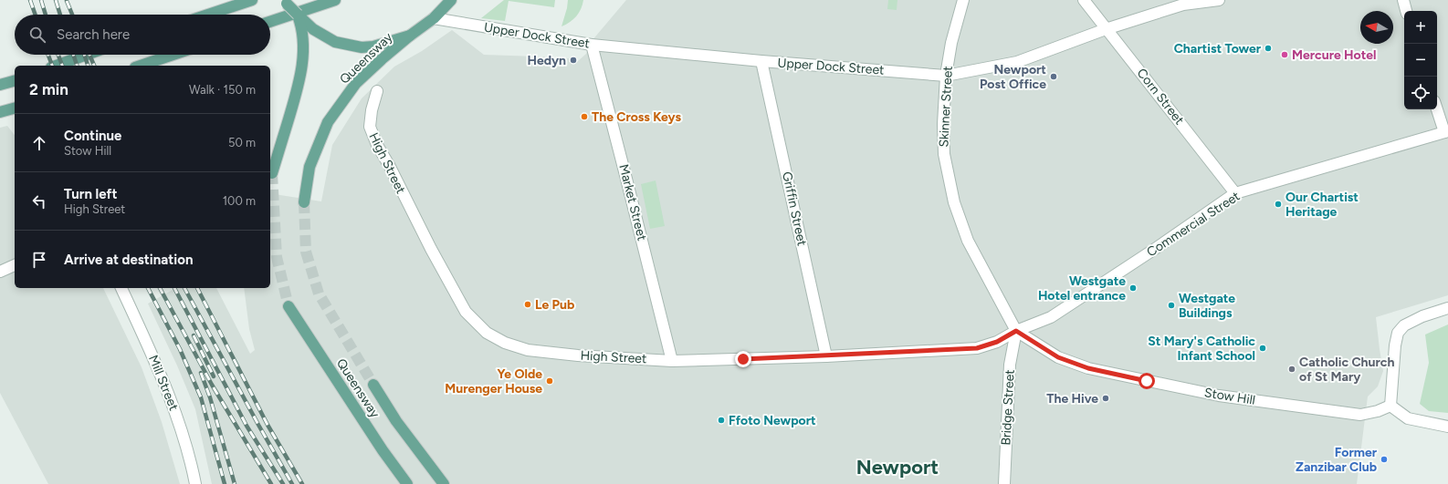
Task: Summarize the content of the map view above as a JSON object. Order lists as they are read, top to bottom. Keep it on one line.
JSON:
{"streets":{"main road":["Queensway"],"street":["Upper Dock Street","Corn Street","Skinner Street","High Street","Market Street","Griffin Street","Commercial Street","Mill Street","Stow Hill","Bridge Street"]},"crossings":[["Upper Dock Street","Corn Street"],["Upper Dock Street","Skinner Street"],["Upper Dock Street","Market Street"],["Upper Dock Street","Griffin Street"],["Corn Street","Commercial Street"],["Skinner Street","High Street"],["Skinner Street","Commercial Street"],["Skinner Street","Stow Hill"],["Skinner Street","Bridge Street"],["High Street","Market Street"],["High Street","Griffin Street"],["High Street","Commercial Street"],["High Street","Stow Hill"],["High Street","Bridge Street"],["Commercial Street","Stow Hill"],["Commercial Street","Bridge Street"],["Stow Hill","Bridge Street"]],"districts":["Newport"],"places":["Chartist Tower","Mercure Hotel","Hedyn","Newport Post Office","The Cross Keys","Our Chartist Heritage","Westgate Hotel entrance","Le Pub","Westgate Buildings","St Mary's Catholic Infant School","Catholic Church of St Mary","Ye Olde Murenger House","The Hive","Ffoto Newport","Former Zanzibar Club"],"north":"left","page":{"map_buttons":["+","−"],"search":"Search here","heading":["2 min","Walk · 150 m"],"list":[["Continue","Stow Hill","50 m"],["Turn left","High Street","100 m"],"Arrive at destination"]}}
